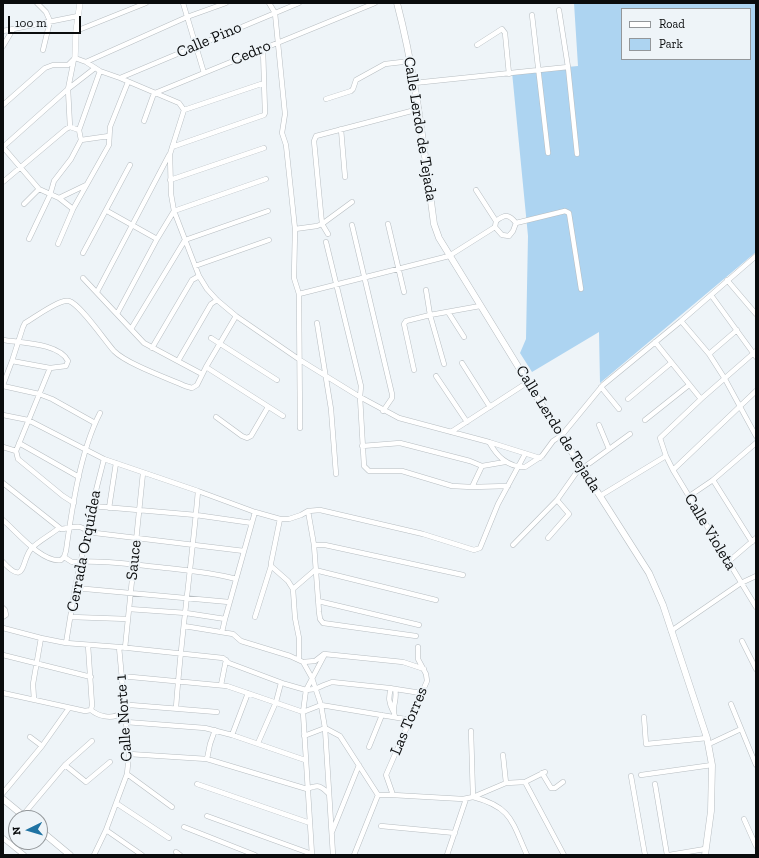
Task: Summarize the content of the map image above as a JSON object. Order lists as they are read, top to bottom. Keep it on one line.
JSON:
{"streets":{"main road":["Calle Lerdo de Tejada"],"street":["Calle Pino","Cedro","Calle Violeta","Cerrada Orquídea","Sauce","Calle Norte 1","Las Torres"]},"legend":["Road","Park"],"scale_bar":"100 m","north":"left"}
